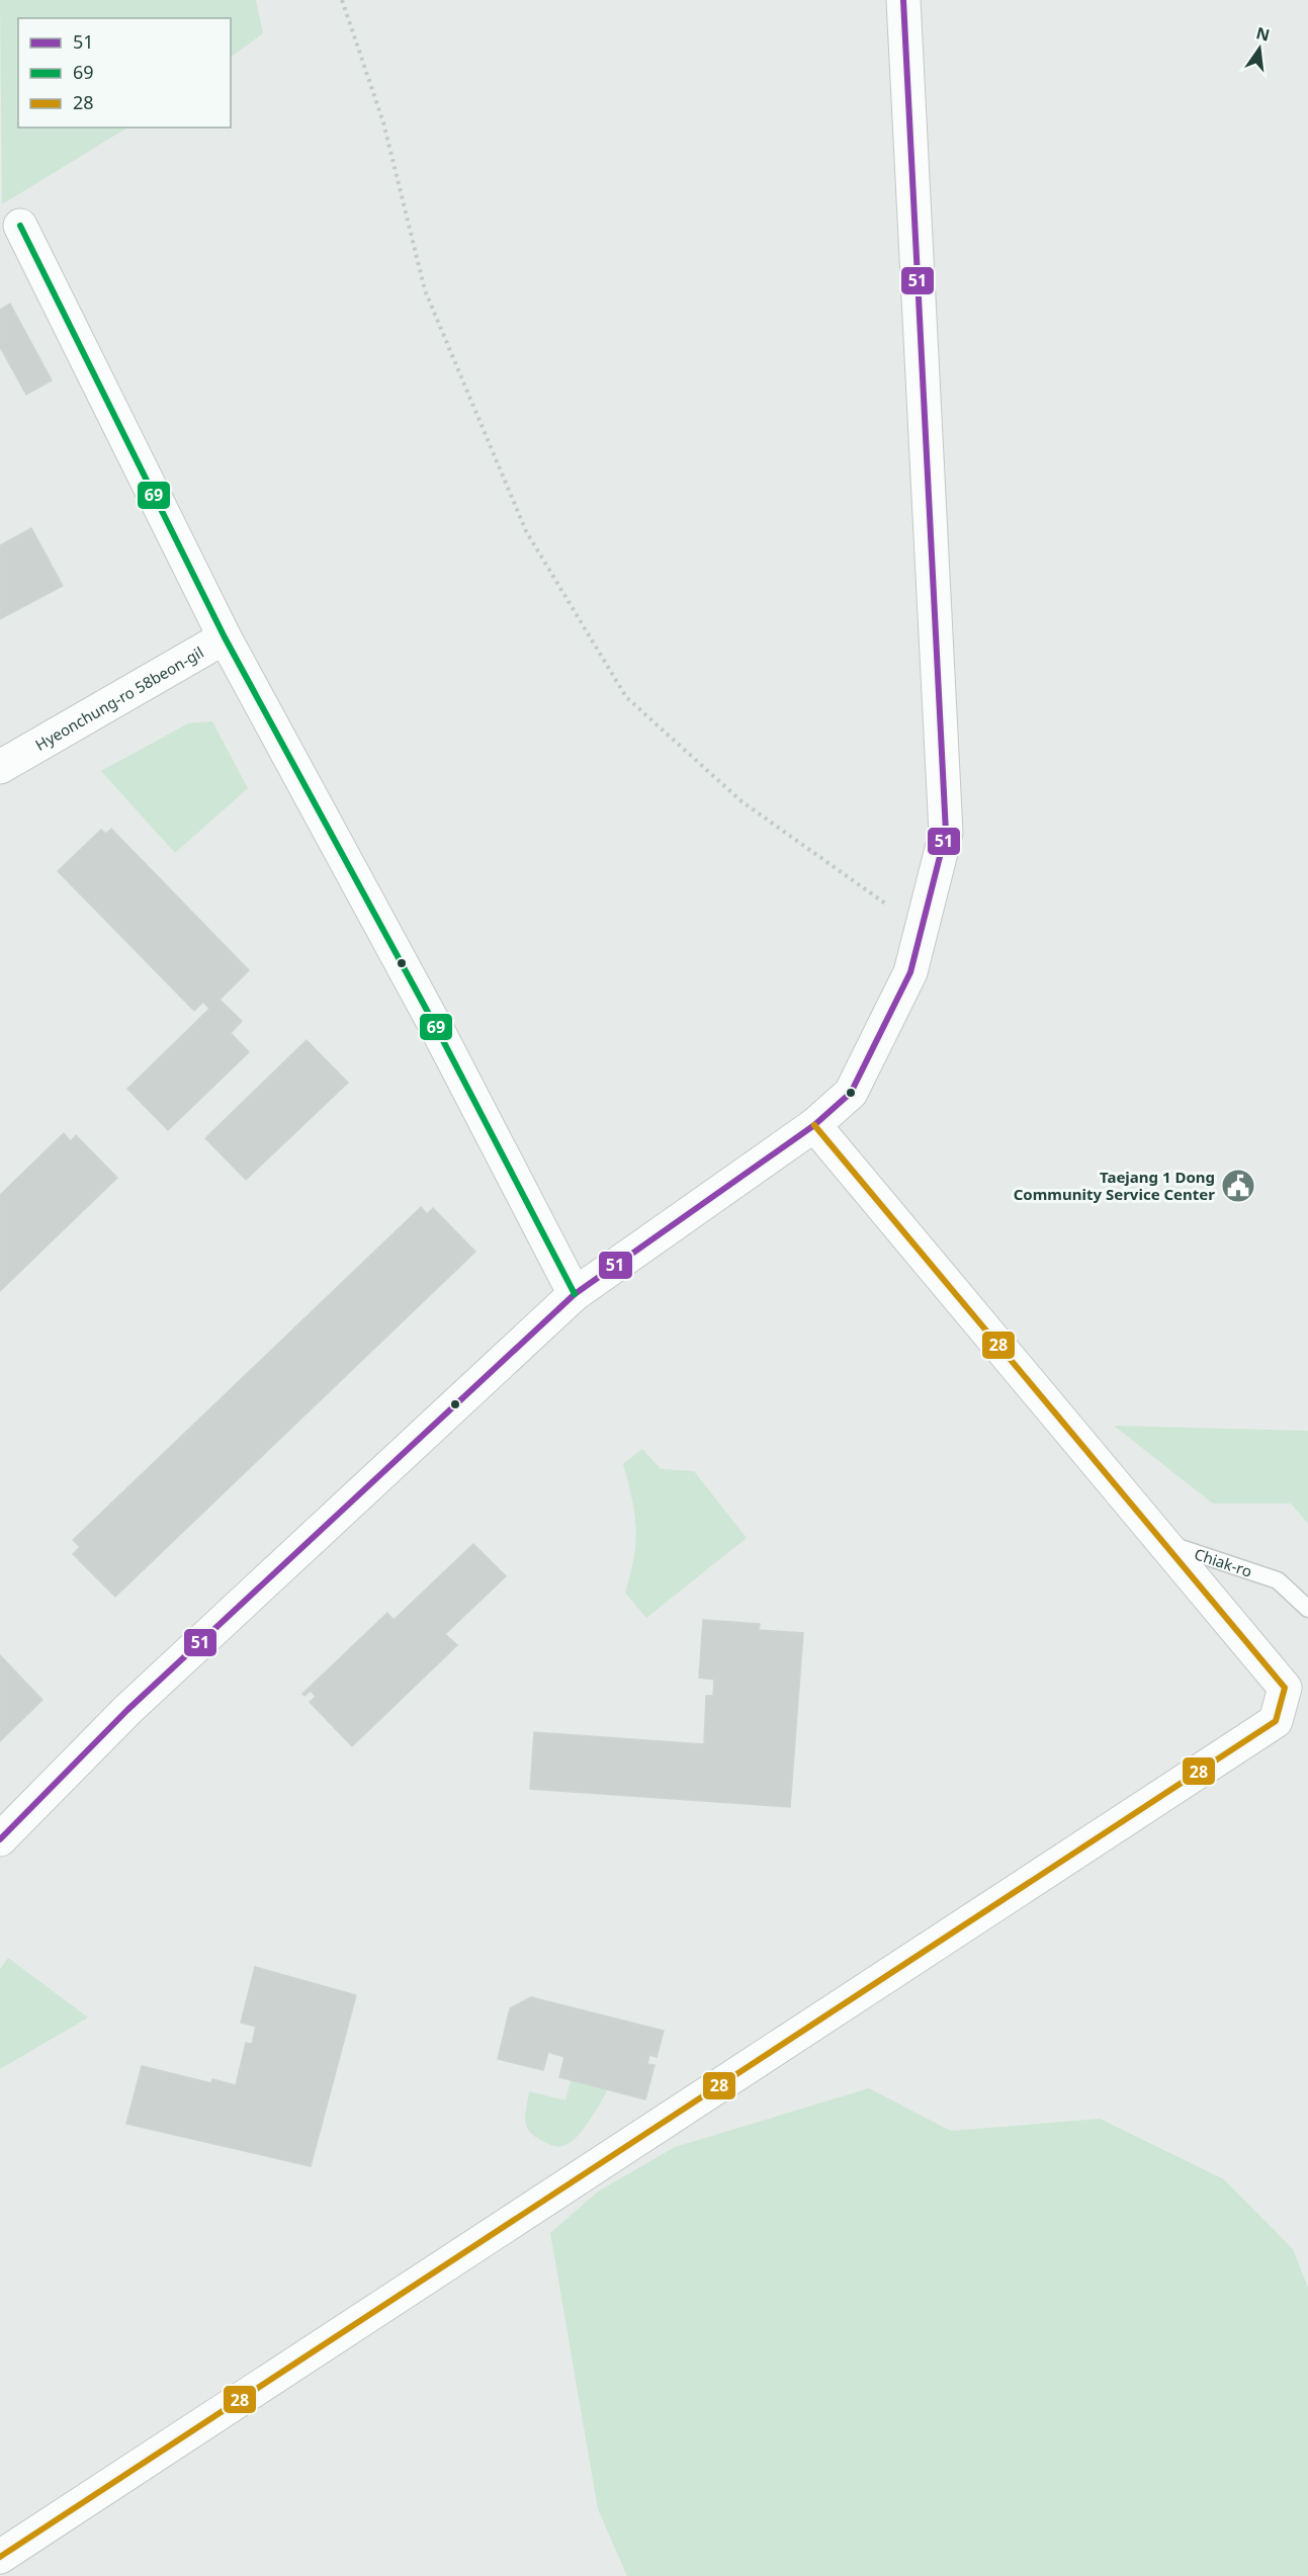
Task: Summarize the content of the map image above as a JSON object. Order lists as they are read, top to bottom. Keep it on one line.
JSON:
{"streets":{"street":["Hyeonchung-ro 58beon-gil"],"lane":["Chiak-ro"]},"places":{"public building":["Taejang 1 Dong Community Service Center"]},"lines":["transit line 51","transit line 69","transit line 28"],"legend":["51","69","28"],"north":"top"}
